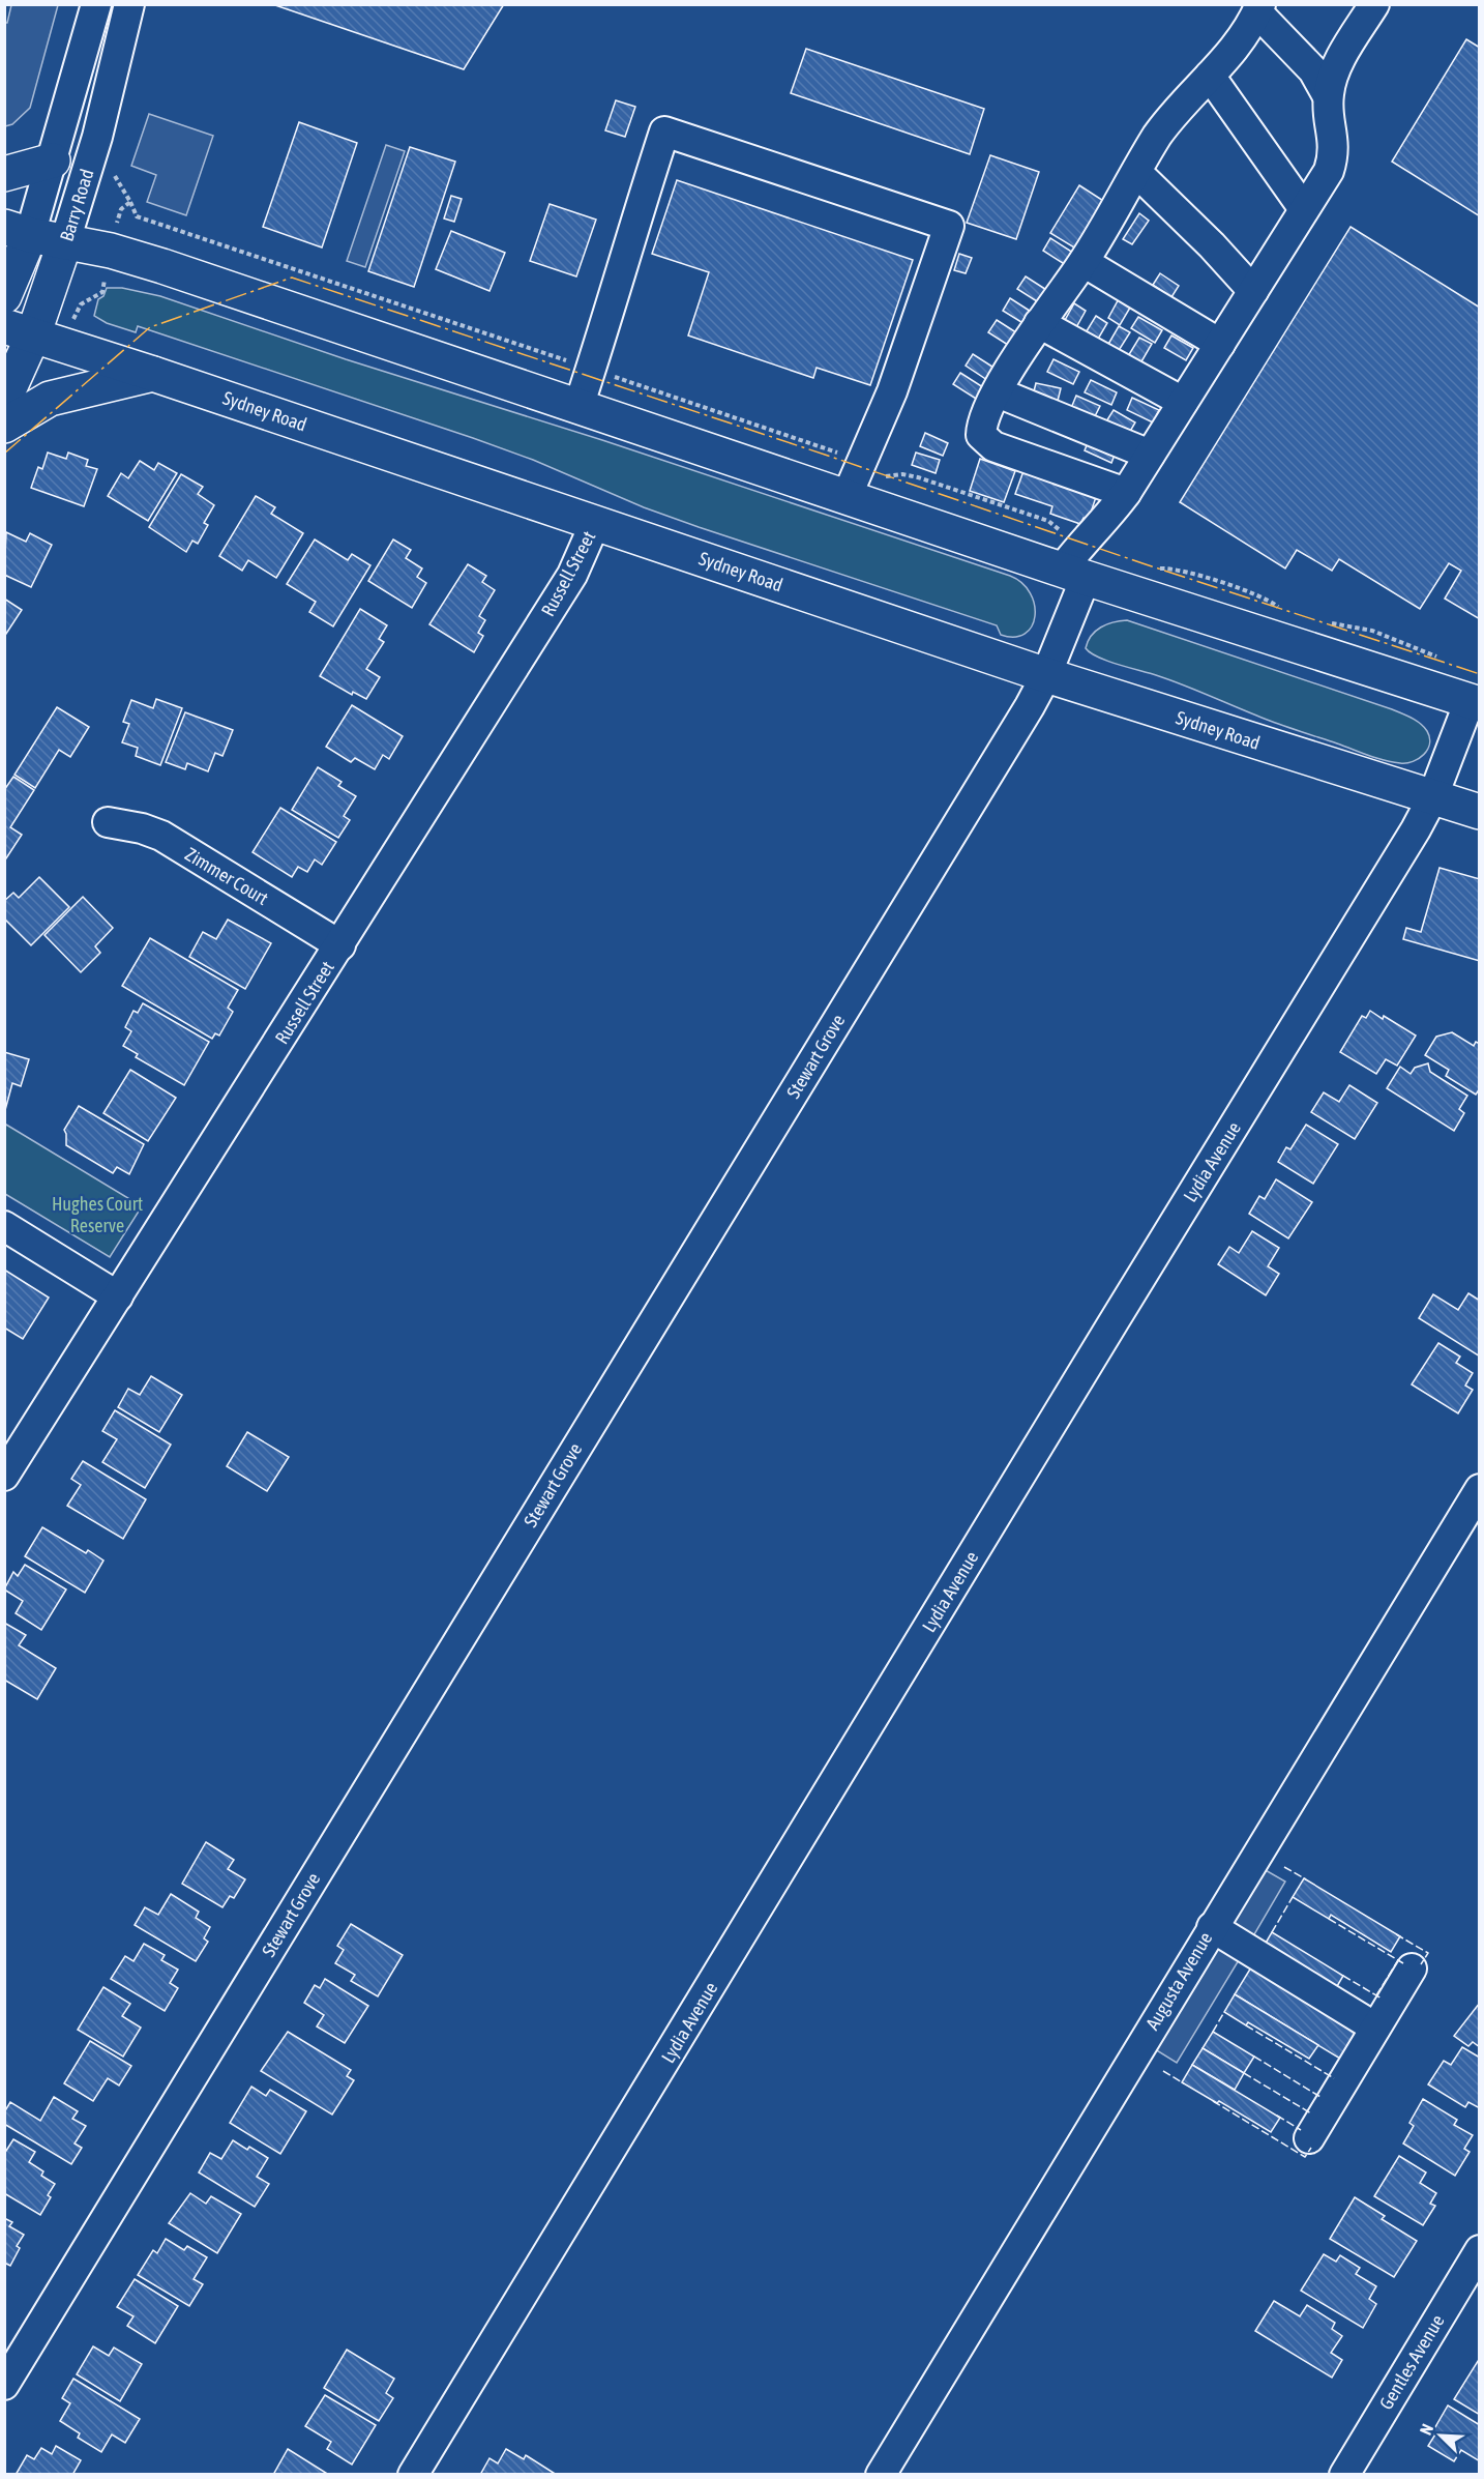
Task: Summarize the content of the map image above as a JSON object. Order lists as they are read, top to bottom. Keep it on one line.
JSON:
{"streets":{"main road":["Barry Road","Sydney Road"],"street":["Russell Street","Zimmer Court","Stewart Grove","Lydia Avenue","Augusta Avenue","Gentles Avenue"]},"crossings":[["Barry Road","Sydney Road"],["Sydney Road","Russell Street"],["Sydney Road","Stewart Grove"],["Sydney Road","Lydia Avenue"],["Russell Street","Zimmer Court"]],"parks":["Hughes Court Reserve"],"north":"top left"}
